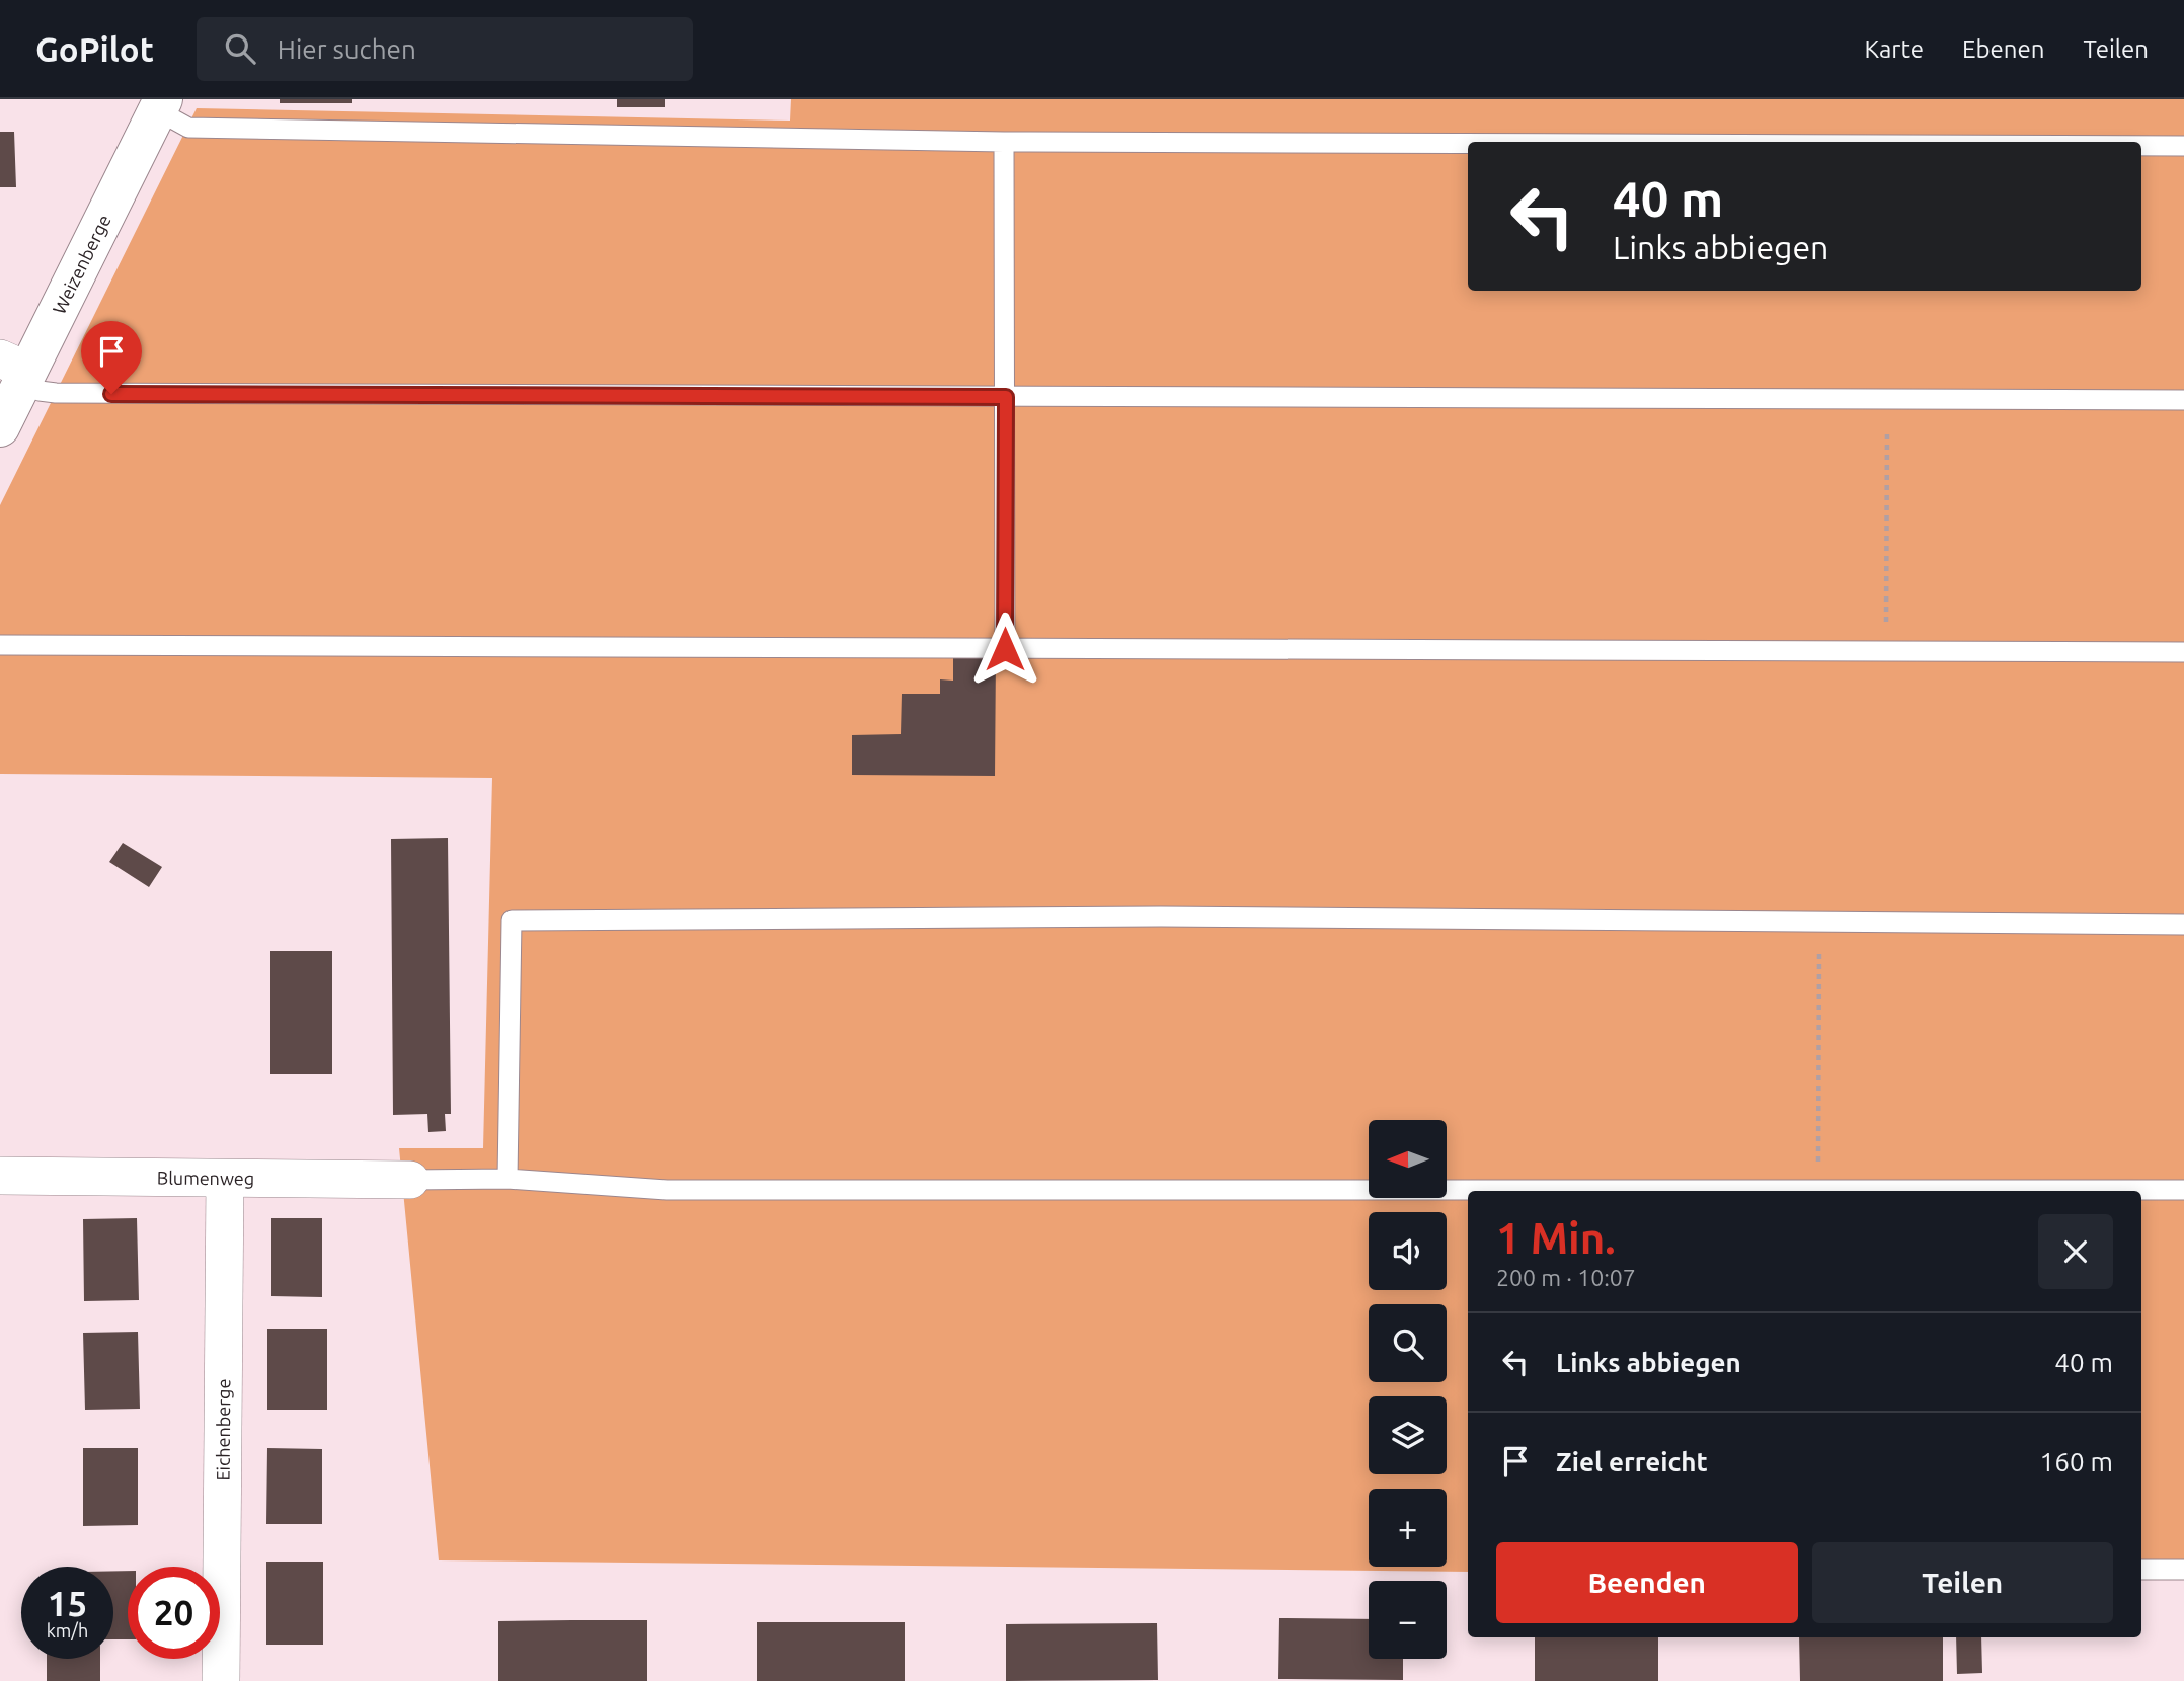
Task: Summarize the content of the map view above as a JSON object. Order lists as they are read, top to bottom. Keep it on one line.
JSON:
{"streets":{"street":["Weizenberge","Blumenweg","Eichenberge"]},"crossings":[["Blumenweg","Eichenberge"]],"north":"left","page":{"header":"GoPilot","search":"Hier suchen","nav":["Karte","Ebenen","Teilen"],"turn":["40 m","Links abbiegen"],"map_buttons":["+","−"],"heading":["1 Min.","200 m · 10:07"],"list":[{"name":"Links abbiegen","value":"40 m"},{"name":"Ziel erreicht","value":"160 m"}],"buttons":["Beenden","Teilen"],"speed":"15 km/h","limit":"20"}}
